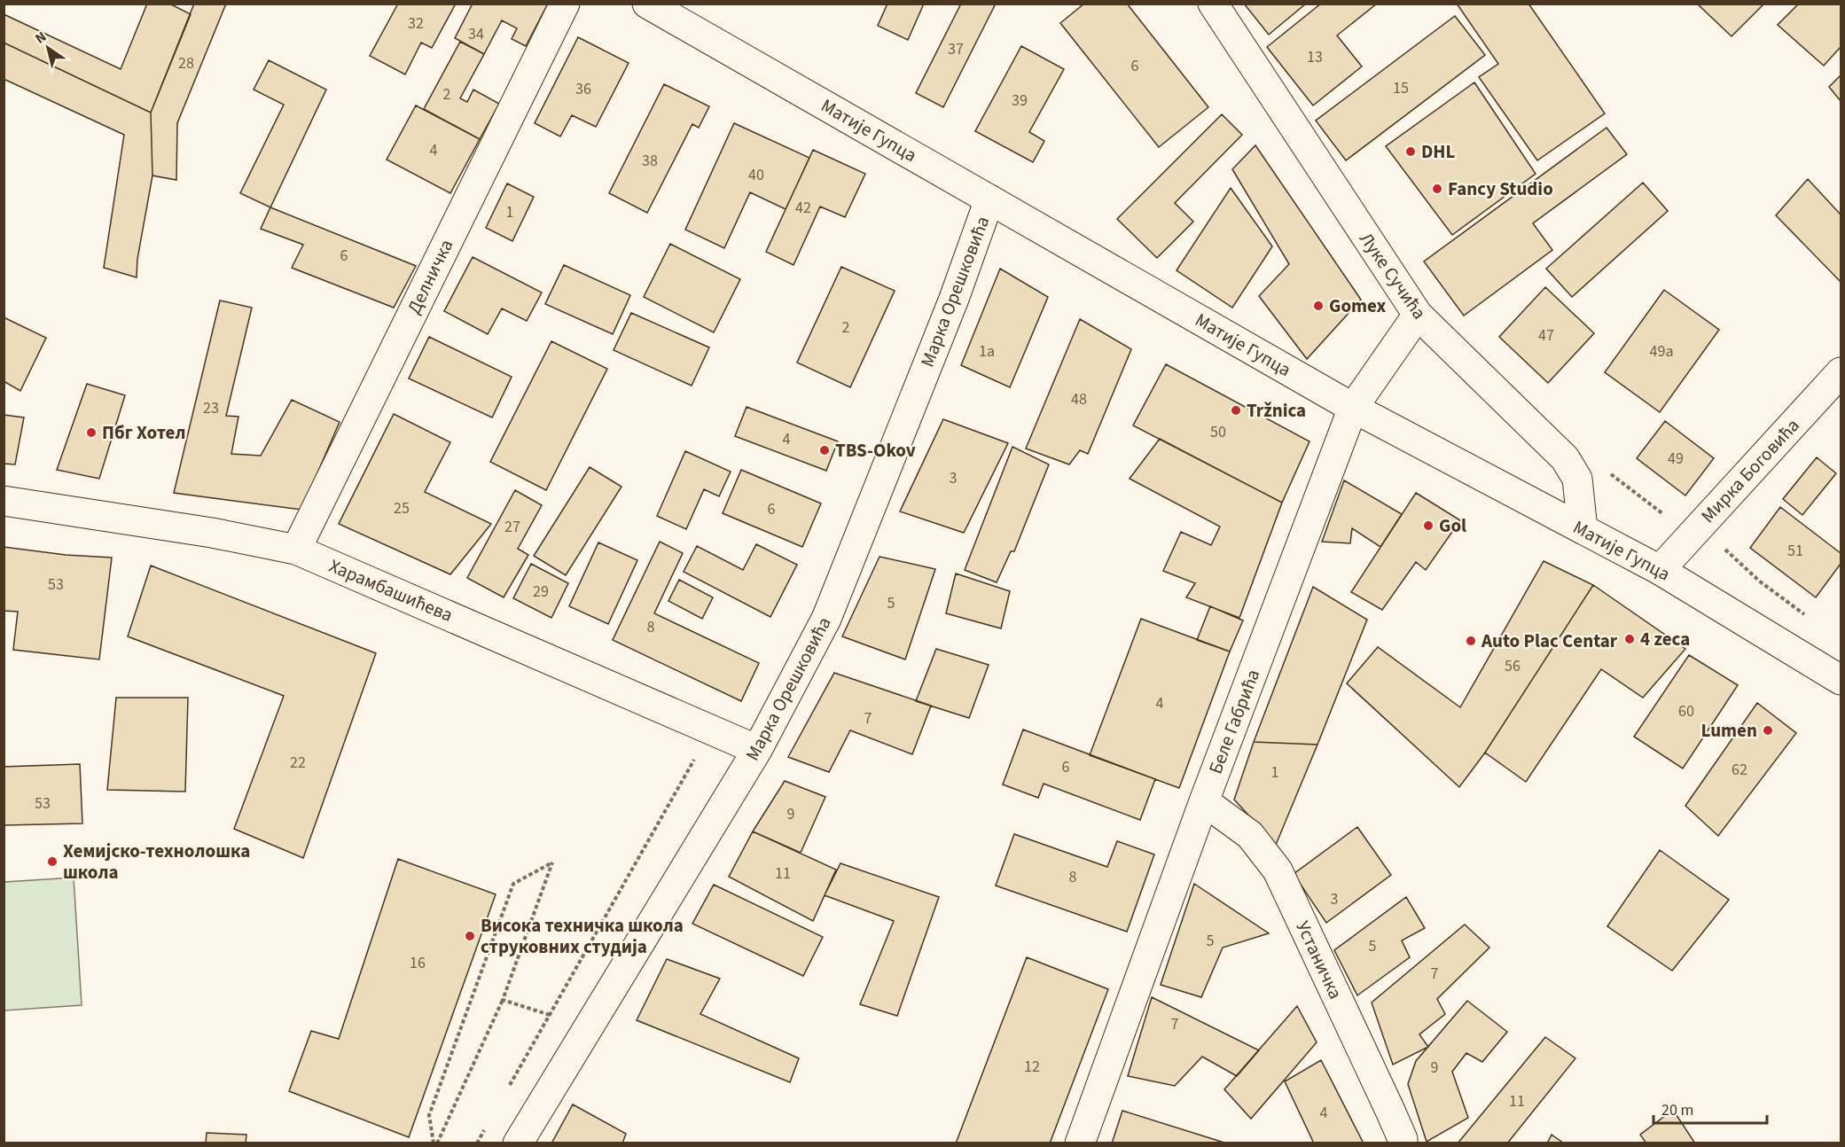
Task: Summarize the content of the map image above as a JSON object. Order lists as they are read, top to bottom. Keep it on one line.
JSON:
{"streets":{"street":["Матије Гупца","Луке Сучића","Делничка","Марка Орешковића","Мирка Боговића","Харамбашићева","Беле Габрића","Устаничка"]},"crossings":[["Матије Гупца","Луке Сучића"],["Матије Гупца","Марка Орешковића"],["Матије Гупца","Мирка Боговића"],["Матије Гупца","Беле Габрића"],["Луке Сучића","Беле Габрића"],["Делничка","Харамбашићева"],["Марка Орешковића","Харамбашићева"],["Беле Габрића","Устаничка"]],"places":["DHL","Fancy Studio","Gomex","Tržnica","Пбг Хотел","TBS-Okov","Gol","4 zeca","Auto Plac Centar","Lumen","Хемијско-технолошка школа","Висока техничка школа струковних студија"],"house_numbers":["32","34","37","13","28","6","15","36","2","39","4","38","40","42","1","6","2","47","1a","49a","48","23","50","4","49","3","25","6","27","51","53","29","5","8","56","4","60","7","22","6","62","1","53","9","11","8","3","5","5","16","7","7","12","9","11","4"],"scale_bar":"20 m","north":"top left"}
